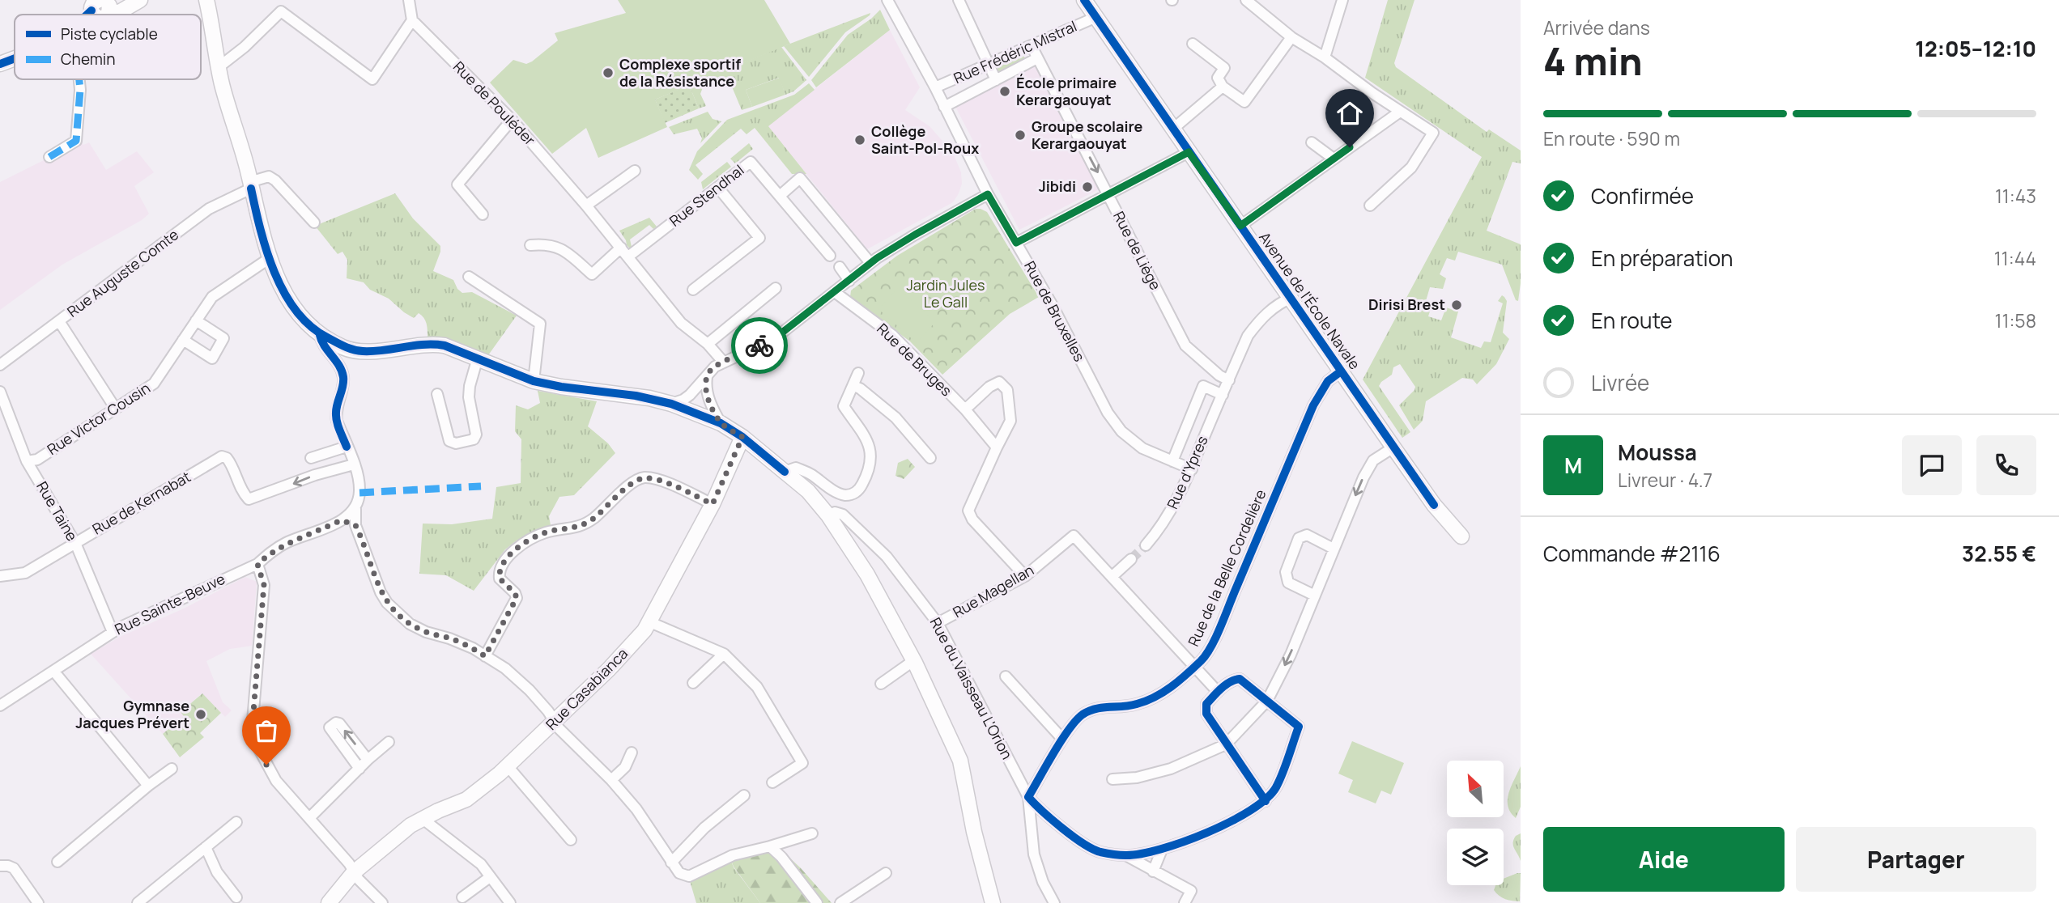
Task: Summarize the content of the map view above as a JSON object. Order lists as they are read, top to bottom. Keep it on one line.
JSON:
{"streets":{"street":["Rue Frédéric Mistral","Rue de Pouléder","Rue Stendhal","Rue de Liège","Rue Auguste Comte","Avenue de l'École Navale","Rue de Bruxelles","Rue de Bruges","Rue Victor Cousin","Rue d'Ypres","Rue de Kernabat","Rue Taine","Rue de la Belle Cordelière","Rue Magellan","Rue Sainte-Beuve","Rue du Vaisseau L'Orion","Rue Casabianca"]},"crossings":[["Rue Frédéric Mistral","Rue de Liège"],["Rue Frédéric Mistral","Avenue de l'École Navale"],["Rue Frédéric Mistral","Rue de Bruxelles"],["Rue de Pouléder","Rue Stendhal"],["Rue de Liège","Rue d'Ypres"],["Avenue de l'École Navale","Rue d'Ypres"],["Avenue de l'École Navale","Rue de la Belle Cordelière"],["Rue de Bruxelles","Rue d'Ypres"],["Rue Victor Cousin","Rue Taine"],["Rue de Kernabat","Rue Taine"],["Rue Taine","Rue Sainte-Beuve"],["Rue de la Belle Cordelière","Rue du Vaisseau L'Orion"],["Rue Magellan","Rue du Vaisseau L'Orion"]],"one_way":["Rue de Liège","Rue de Kernabat"],"parks":["Jardin Jules Le Gall"],"places":["Complexe sportif de la Résistance","École primaire Kerargaouyat","Groupe scolaire Kerargaouyat","Collège Saint-Pol-Roux","Jibidi","Dirisi Brest","Gymnase Jacques Prévert"],"legend":["Piste cyclable","Chemin"],"north":"top left","page":{"heading":["4 min","Arrivée dans","12:05–12:10"],"panel":["Moussa","Livreur · 4.7","Commande #2116","32.55 €"],"bar":"En route · 590 m","list":[["Confirmée","11:43"],["En préparation","11:44"],["En route","11:58"],"Livrée"],"round":"M","buttons":["Aide","Partager"]}}
